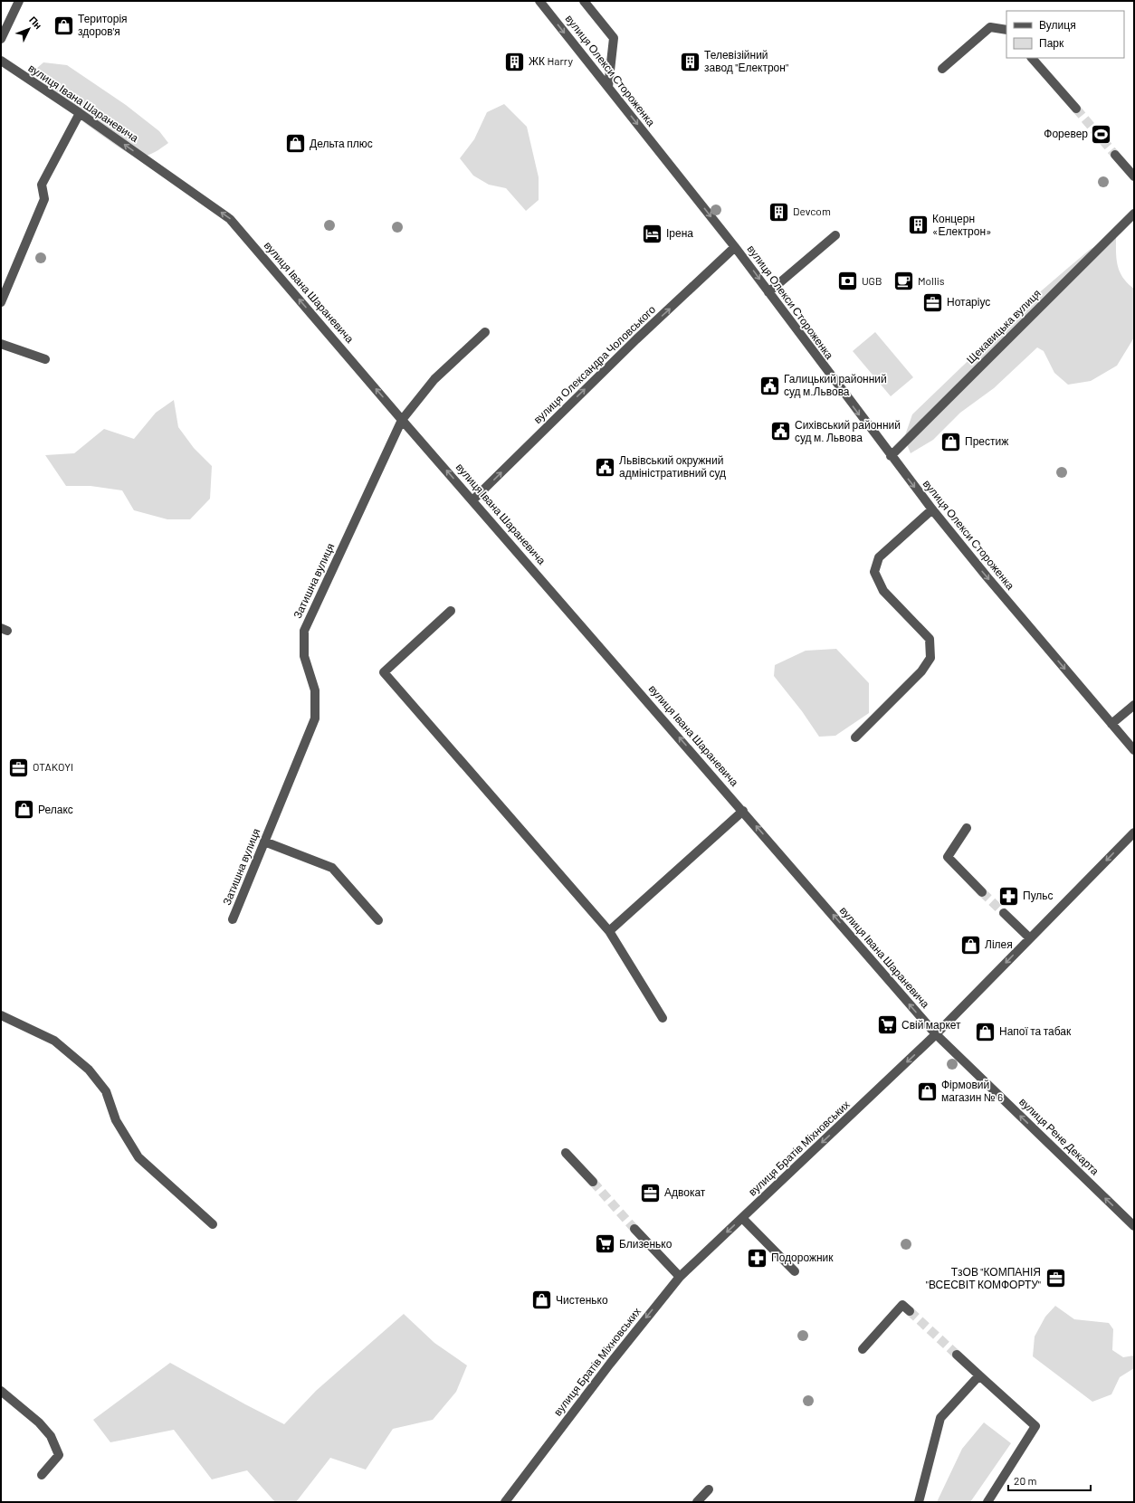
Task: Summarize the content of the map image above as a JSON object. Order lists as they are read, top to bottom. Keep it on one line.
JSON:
{"streets":{"street":["вулиця Олекси Стороженка","вулиця Івана Шараневича","Щекавицька вулиця","вулиця Олександра Чоловського","Затишна вулиця","вулиця Рене Декарта","вулиця Братів Міхновських"]},"crossings":[["вулиця Олекси Стороженка","Щекавицька вулиця"],["вулиця Олекси Стороженка","вулиця Олександра Чоловського"],["вулиця Івана Шараневича","вулиця Олександра Чоловського"],["вулиця Івана Шараневича","Затишна вулиця"],["вулиця Івана Шараневича","вулиця Рене Декарта"],["вулиця Івана Шараневича","вулиця Братів Міхновських"],["вулиця Рене Декарта","вулиця Братів Міхновських"]],"one_way":["вулиця Олекси Стороженка","вулиця Івана Шараневича","вулиця Олександра Чоловського","вулиця Рене Декарта","вулиця Братів Міхновських"],"places":{"shop":["Територія здоров'я","Дельта плюс","Престиж","Релакс","Лілея","Напої та табак","Фірмовий магазин № 6","Чистенько"],"building":["ЖК Harry","Телевізійний завод \"Електрон\"","Devcom","Концерн «Електрон»"],"sports":["Форевер"],"hotel":["Ірена"],"bank":["UGB"],"cafe":["Mollis"],"office":["Нотаріус","OTAKOYI","Адвокат","ТзОВ \"КОМПАНІЯ \"ВСЕСВІТ КОМФОРТУ\""],"public building":["Галицький районний суд м.Львова","Сихівський районний суд м. Львова","Львівський окружний адміністративний суд"],"pharmacy":["Пульс","Подорожник"],"supermarket":["Свій маркет","Близенько"]},"legend":["Вулиця","Парк"],"scale_bar":"20 m","north":"top right"}
